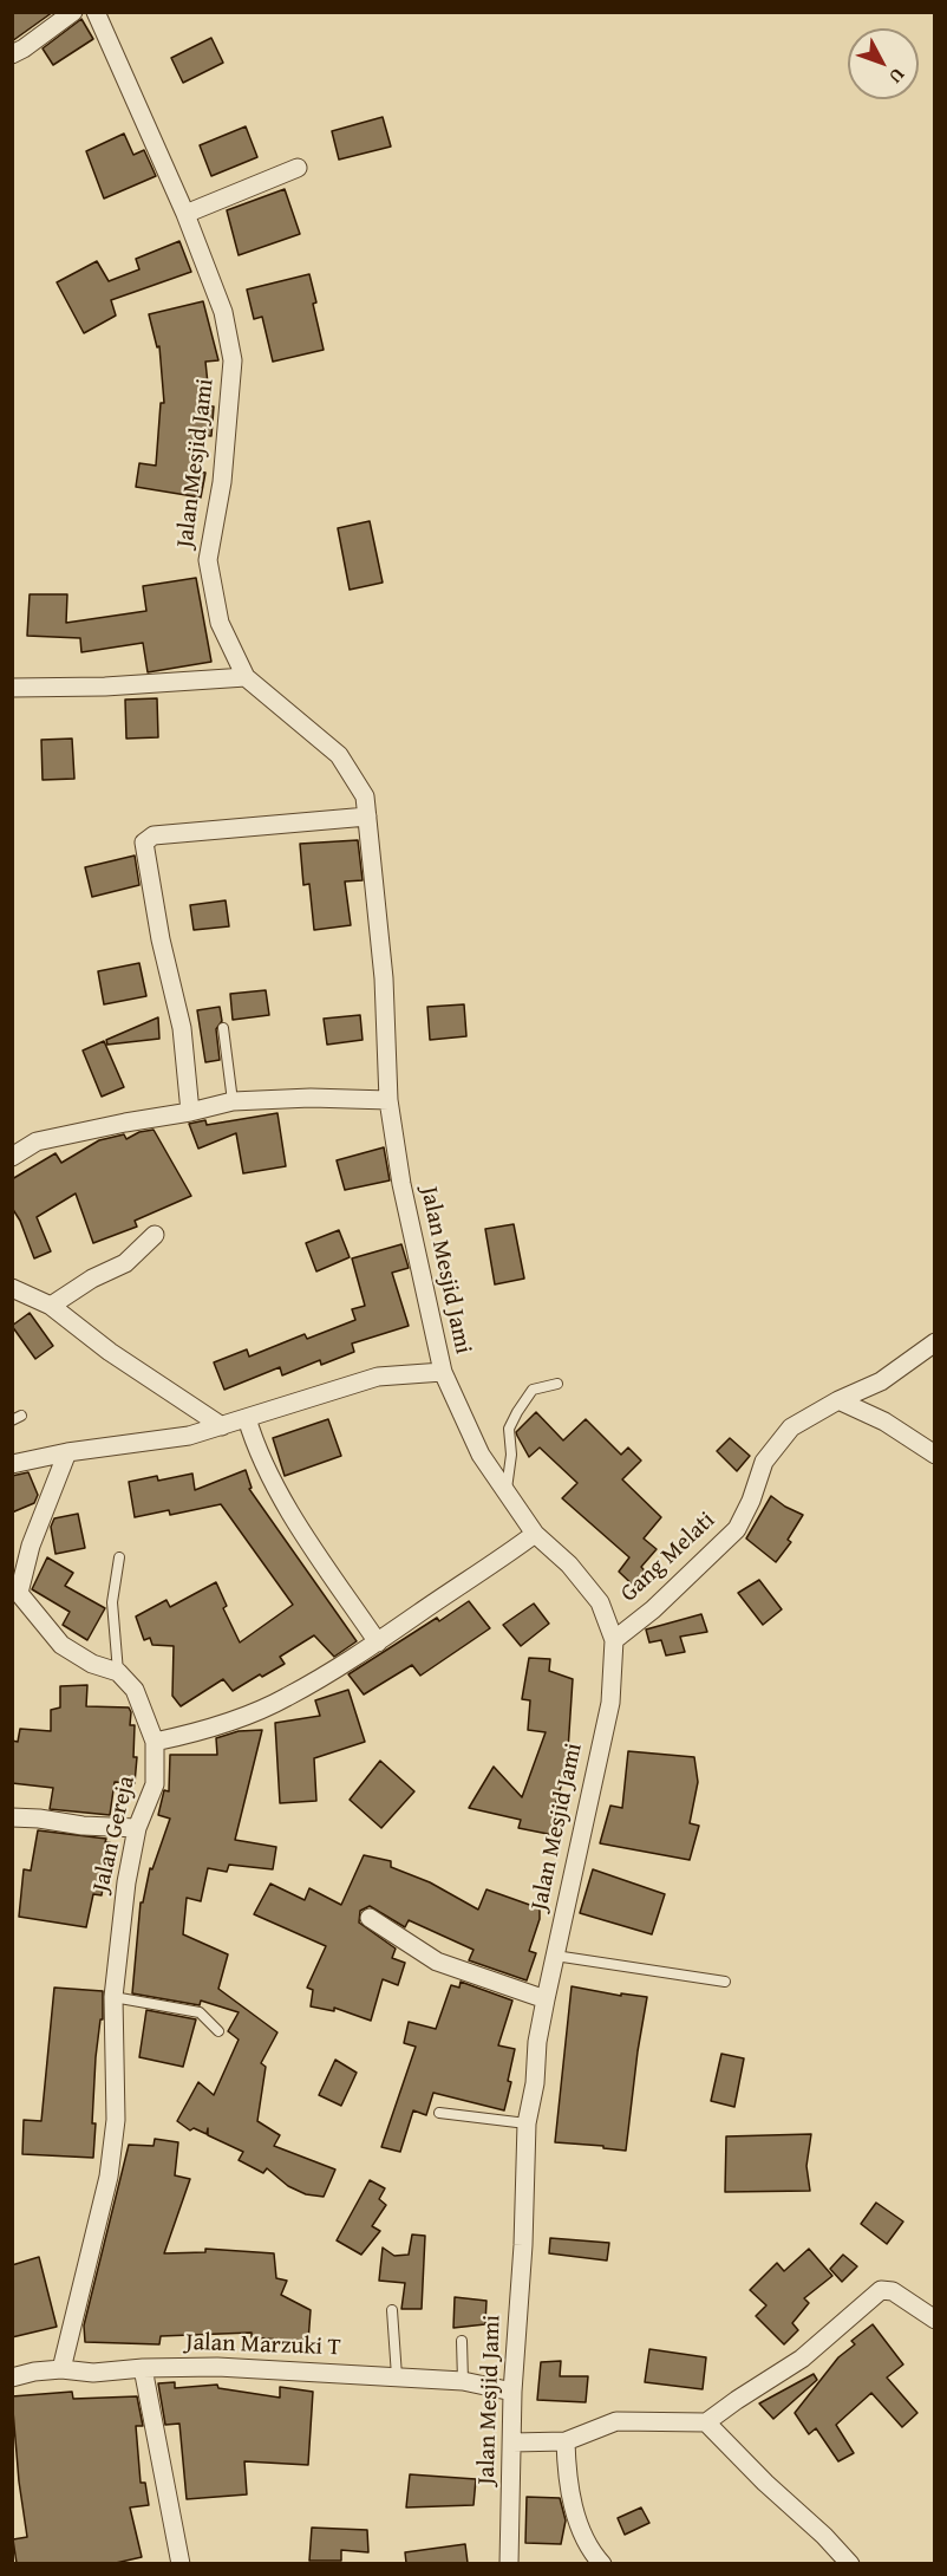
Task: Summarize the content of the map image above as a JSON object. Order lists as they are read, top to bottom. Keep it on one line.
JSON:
{"streets":{"street":["Jalan Mesjid Jami","Gang Melati","Jalan Gereja","Jalan Marzuki T"]},"crossings":[["Jalan Mesjid Jami","Gang Melati"],["Jalan Mesjid Jami","Jalan Marzuki T"],["Jalan Gereja","Jalan Marzuki T"]],"north":"bottom right"}
